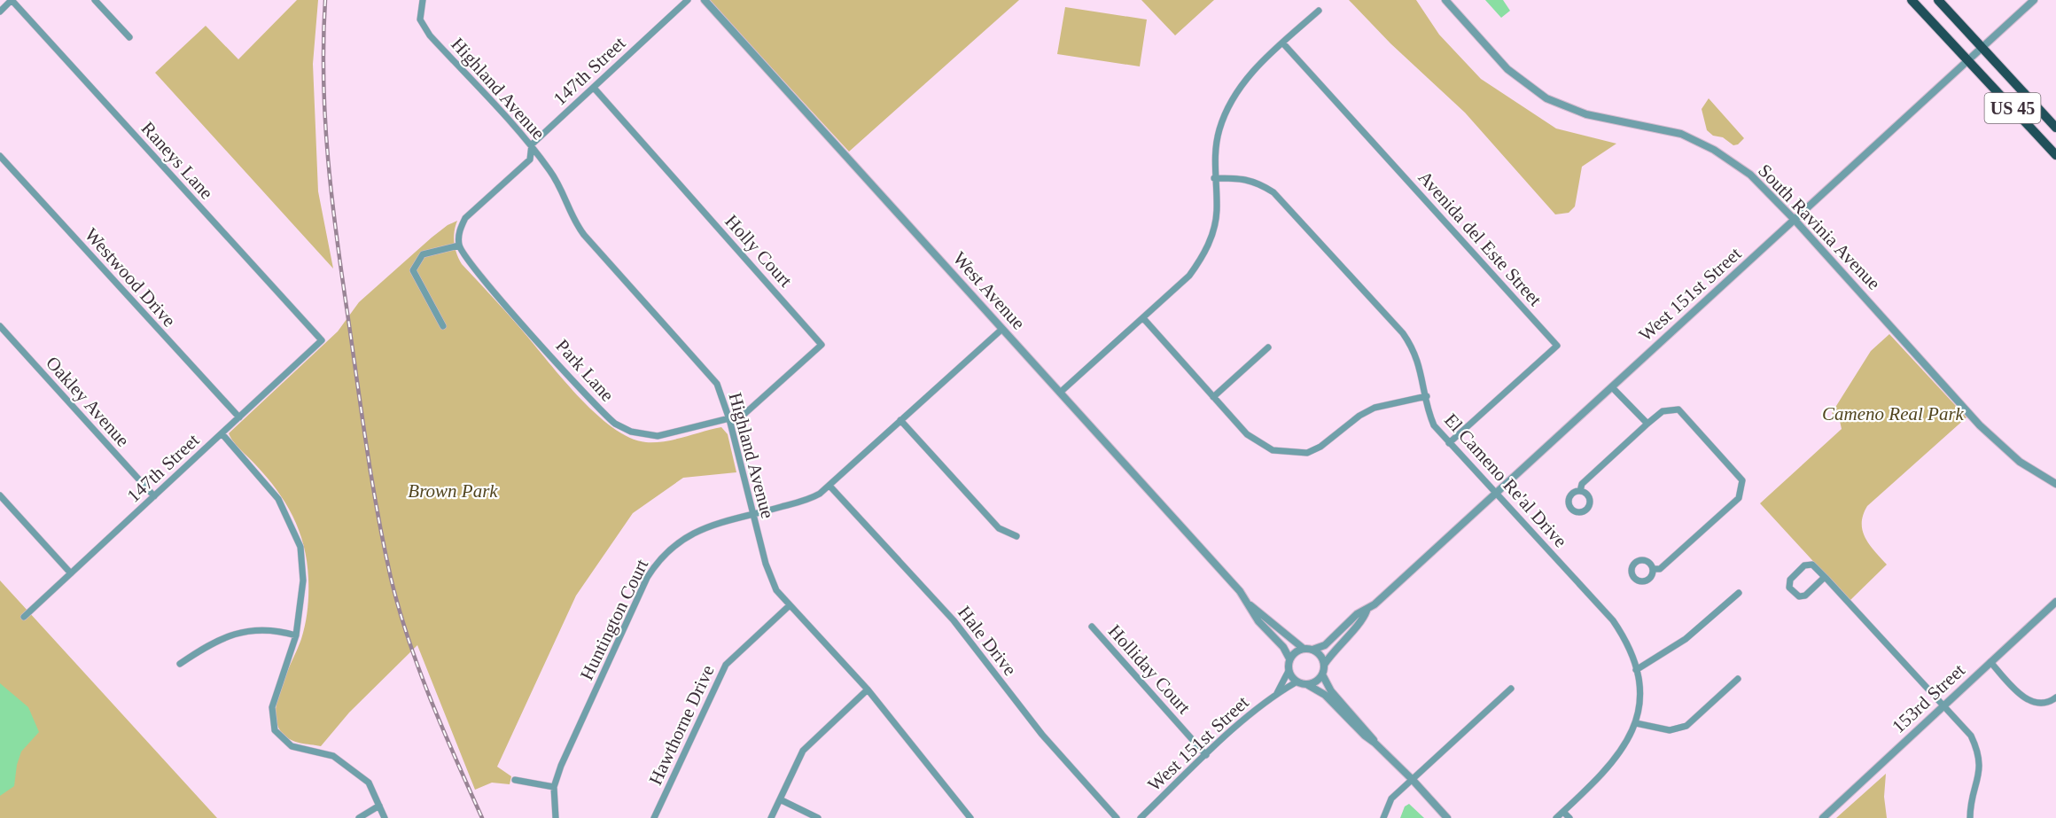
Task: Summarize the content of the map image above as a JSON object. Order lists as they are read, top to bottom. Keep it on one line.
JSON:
{"streets":{"highway":["US 45"],"street":["147th Street","Highland Avenue","Raneys Lane","South Ravinia Avenue","Avenida del Este Street","Holly Court","Westwood Drive","West Avenue","West 151st Street","Park Lane","Oakley Avenue","El Cameno Re'al Drive","Huntington Court","Hale Drive","Holliday Court","153rd Street","Hawthorne Drive"]},"crossings":[["147th Street","Highland Avenue"],["147th Street","Raneys Lane"],["147th Street","Holly Court"],["147th Street","Westwood Drive"],["147th Street","Park Lane"],["147th Street","Oakley Avenue"],["Highland Avenue","Holly Court"],["Highland Avenue","Park Lane"],["Highland Avenue","Huntington Court"],["Highland Avenue","Hawthorne Drive"],["US 45","West 151st Street"],["South Ravinia Avenue","West 151st Street"],["Avenida del Este Street","El Cameno Re'al Drive"],["Holly Court","Park Lane"],["West Avenue","West 151st Street"],["West Avenue","Huntington Court"],["West 151st Street","El Cameno Re'al Drive"],["West 151st Street","Holliday Court"],["Huntington Court","Hale Drive"]],"parks":["Cameno Real Park","Brown Park"]}
